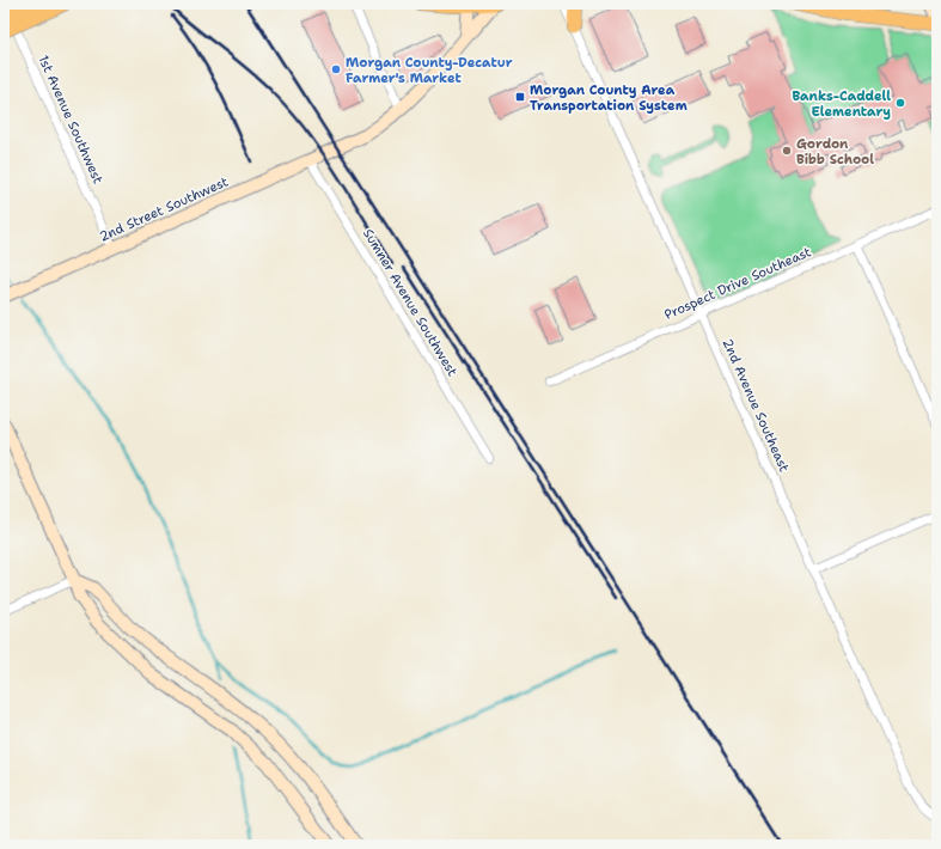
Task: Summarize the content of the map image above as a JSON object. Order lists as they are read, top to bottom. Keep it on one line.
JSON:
{"streets":{"street":["1st Avenue Southwest","2nd Street Southwest","Prospect Drive Southeast","Sumner Avenue Southwest","2nd Avenue Southeast"]},"crossings":[["1st Avenue Southwest","2nd Street Southwest"],["2nd Street Southwest","Sumner Avenue Southwest"],["Prospect Drive Southeast","2nd Avenue Southeast"]],"places":{"other":["Morgan County-Decatur Farmer's Market","Banks-Caddell Elementary","Gordon Bibb School"],"transit":["Morgan County Area Transportation System"]}}
